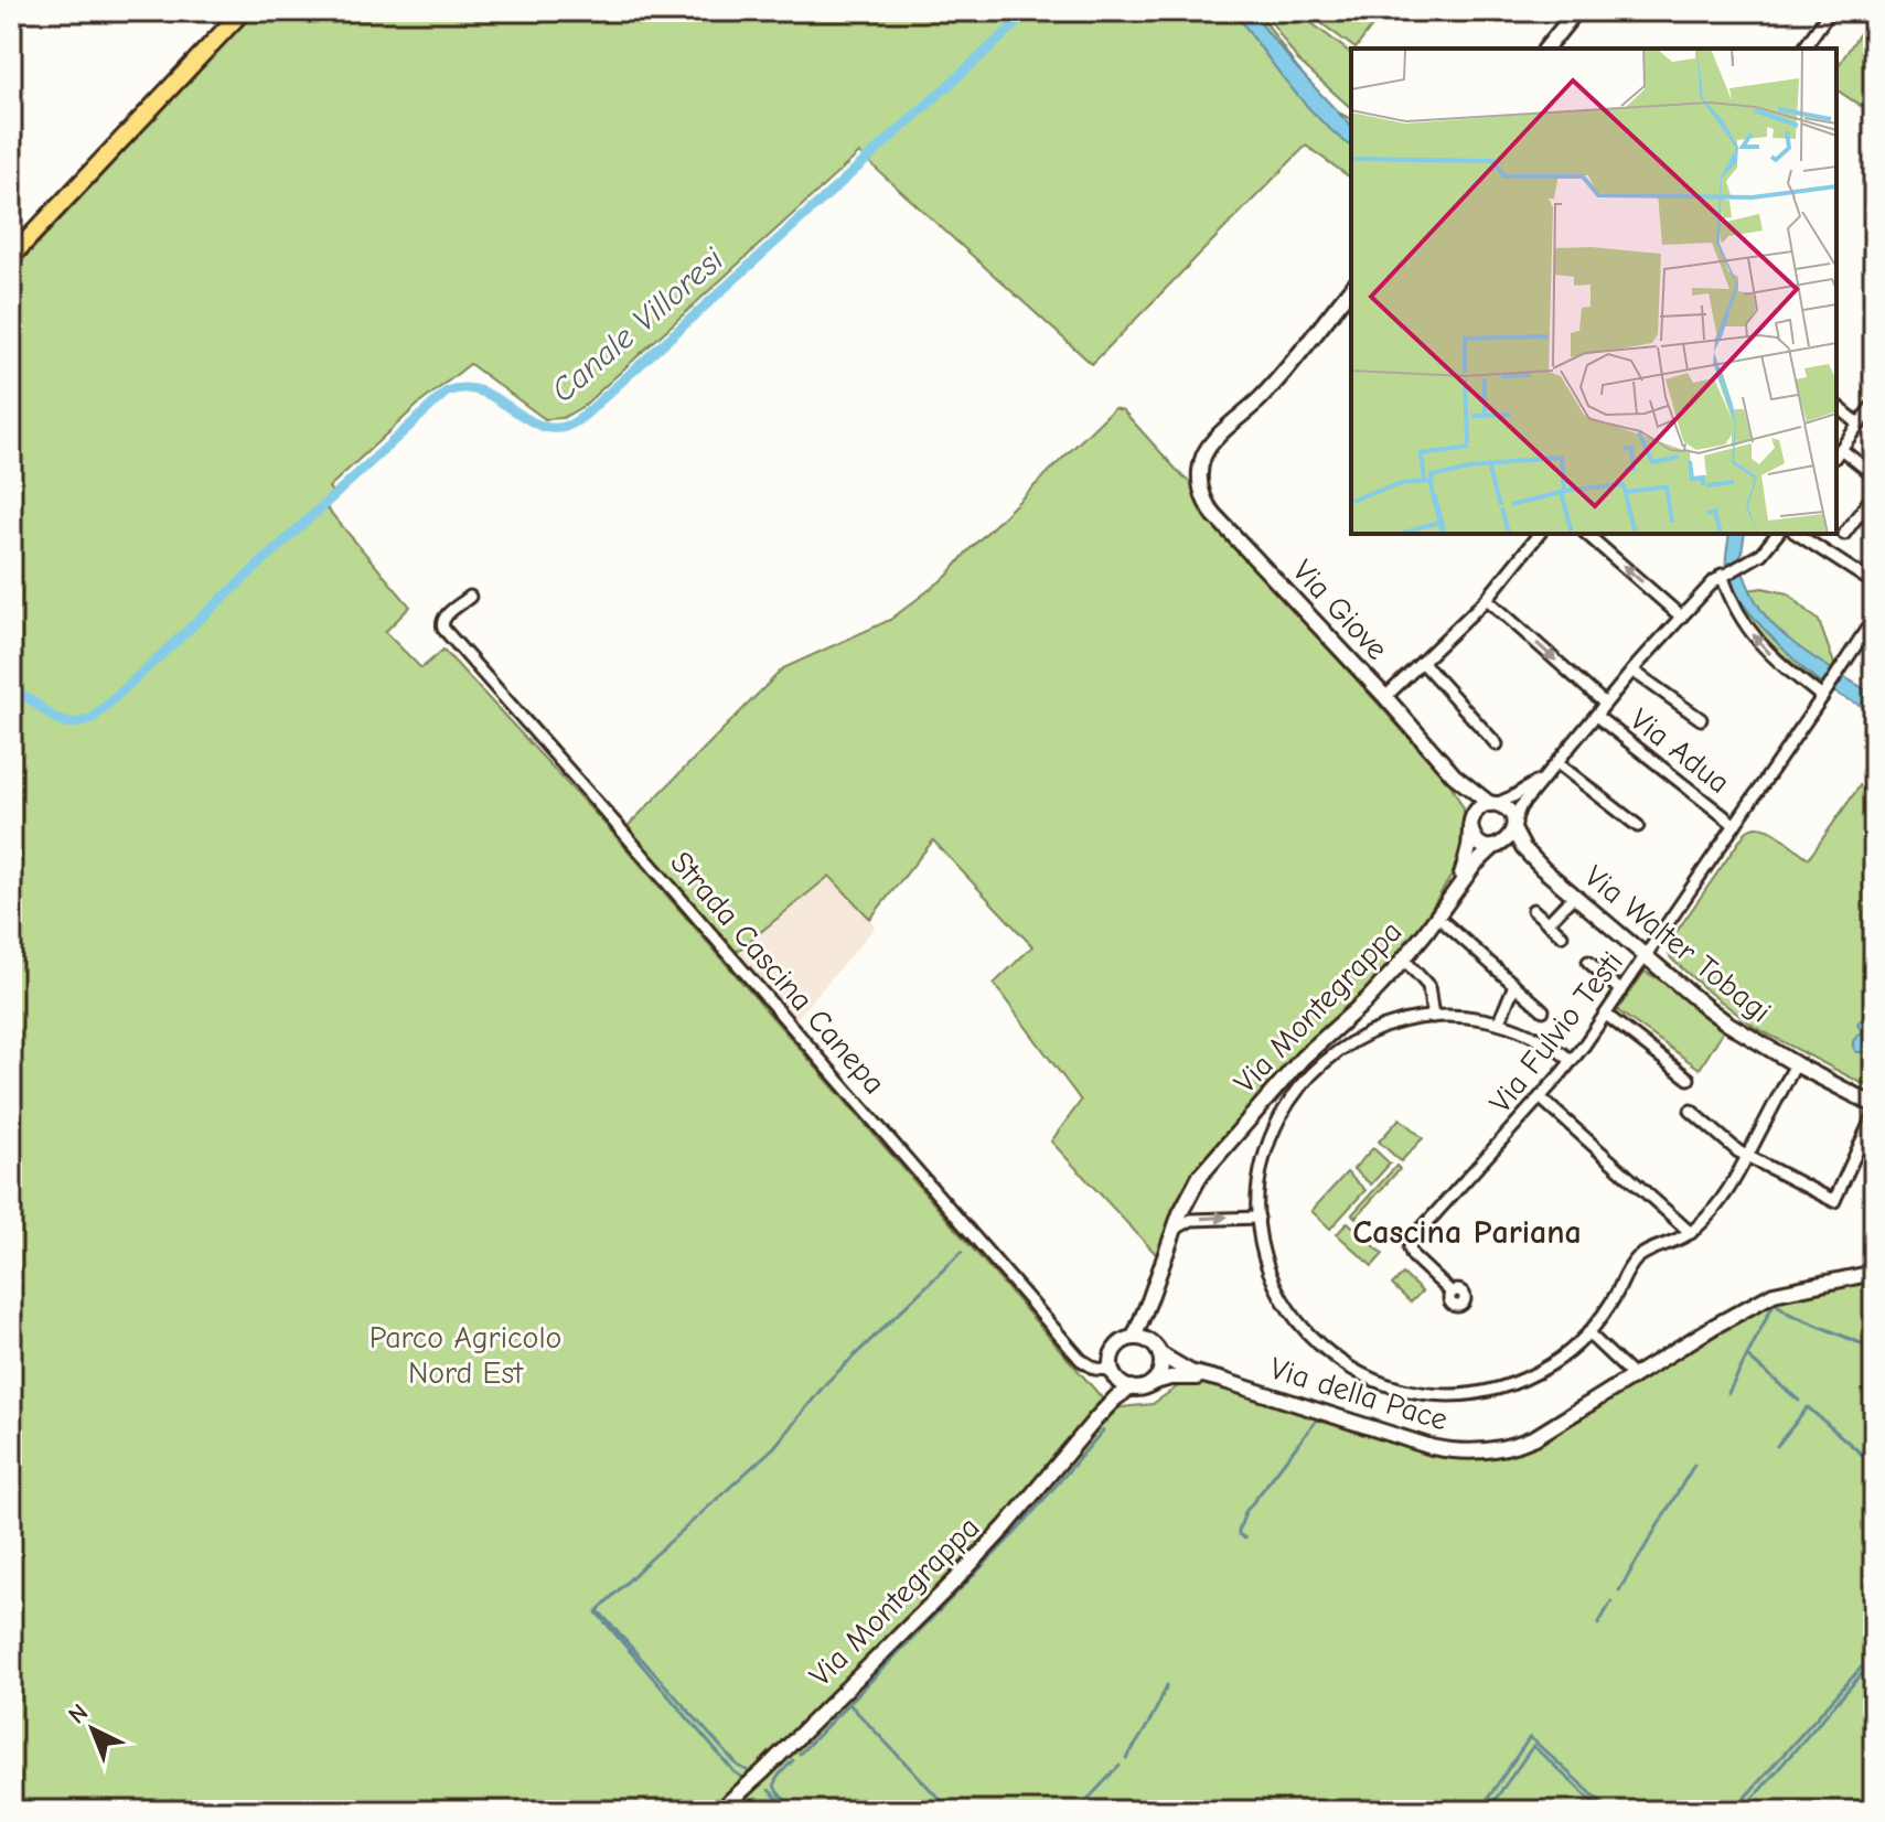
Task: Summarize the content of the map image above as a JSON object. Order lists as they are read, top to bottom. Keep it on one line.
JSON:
{"streets":{"street":["Via Giove","Via Adua","Via Walter Tobagi","Strada Cascina Canepa","Via Montegrappa","Via Fulvio Testi","Via della Pace"]},"crossings":[["Via Giove","Via Walter Tobagi"],["Via Giove","Via Montegrappa"],["Via Adua","Via Fulvio Testi"],["Via Walter Tobagi","Via Montegrappa"],["Via Walter Tobagi","Via Fulvio Testi"],["Strada Cascina Canepa","Via Montegrappa"],["Strada Cascina Canepa","Via della Pace"],["Via Montegrappa","Via della Pace"]],"districts":["Cascina Pariana"],"water":["Canale Villoresi"],"parks":["Parco Agricolo Nord Est"],"north":"top left"}
